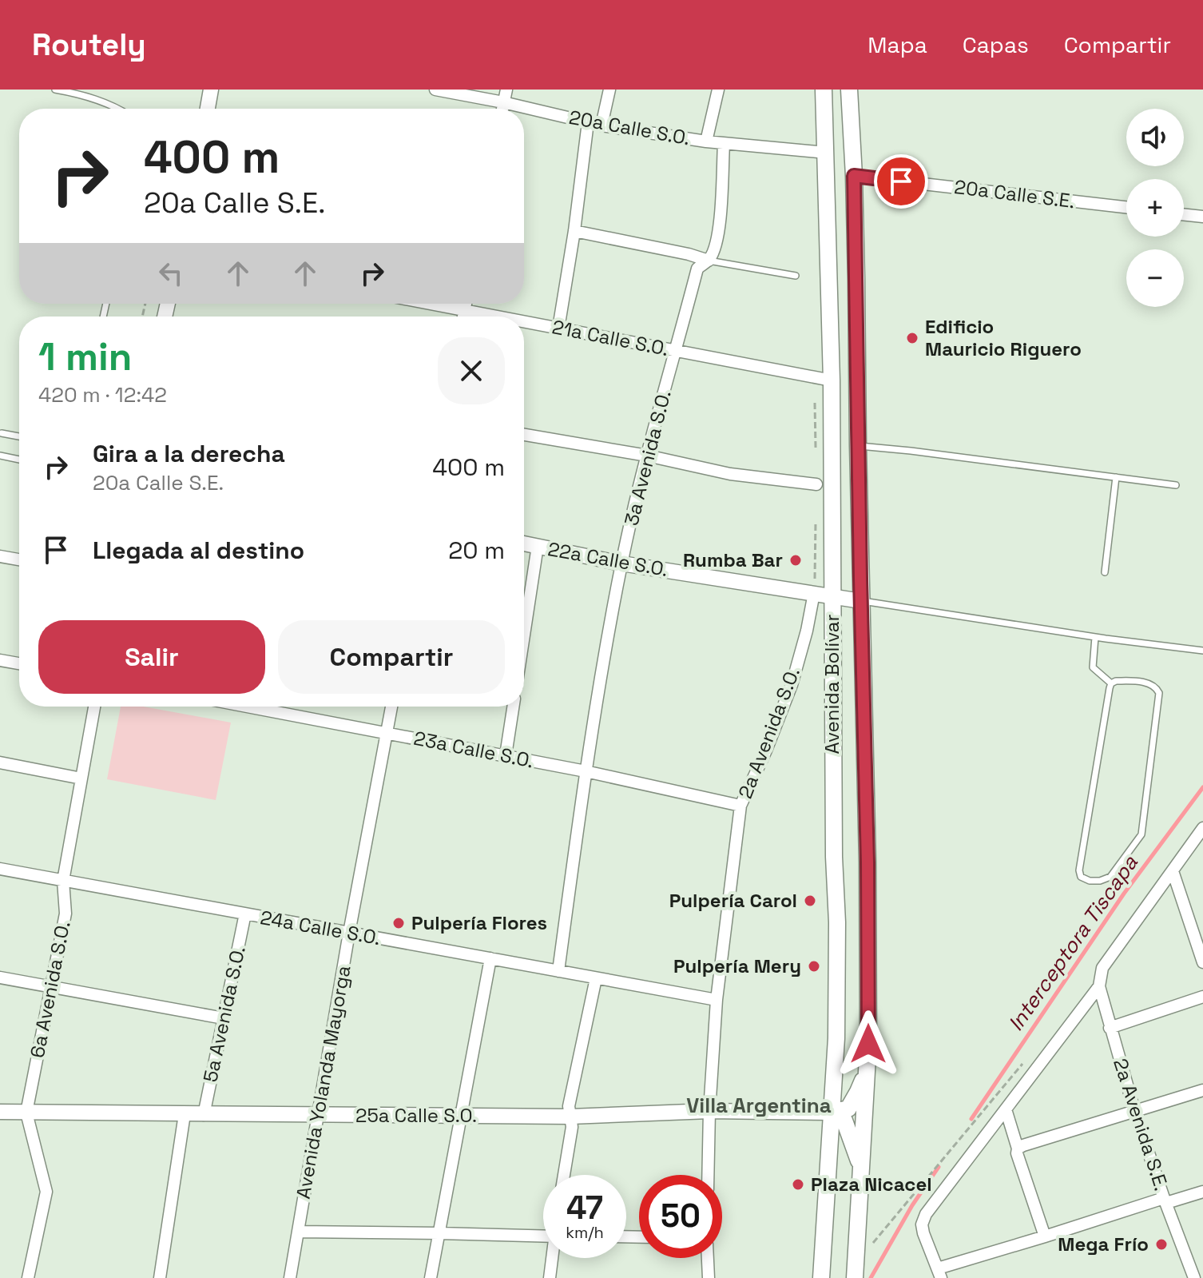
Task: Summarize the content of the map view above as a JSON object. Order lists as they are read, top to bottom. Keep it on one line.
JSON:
{"streets":{"main road":["Avenida Bolívar"],"street":["20a Calle S.O.","20a Calle S.E.","21a Calle S.O.","3a Avenida S.O.","22a Calle S.O.","2a Avenida S.O.","23a Calle S.O.","24a Calle S.O.","6a Avenida S.O.","5a Avenida S.O.","Avenida Yolanda Mayorga","25a Calle S.O.","2a Avenida S.E."]},"crossings":[["20a Calle S.O.","3a Avenida S.O."],["20a Calle S.O.","Avenida Bolívar"],["20a Calle S.E.","Avenida Bolívar"],["21a Calle S.O.","3a Avenida S.O."],["21a Calle S.O.","Avenida Bolívar"],["3a Avenida S.O.","22a Calle S.O."],["3a Avenida S.O.","23a Calle S.O."],["3a Avenida S.O.","24a Calle S.O."],["22a Calle S.O.","2a Avenida S.O."],["Avenida Bolívar","25a Calle S.O."],["2a Avenida S.O.","23a Calle S.O."],["2a Avenida S.O.","24a Calle S.O."],["2a Avenida S.O.","25a Calle S.O."],["23a Calle S.O.","Avenida Yolanda Mayorga"],["24a Calle S.O.","6a Avenida S.O."],["24a Calle S.O.","5a Avenida S.O."],["24a Calle S.O.","Avenida Yolanda Mayorga"],["6a Avenida S.O.","25a Calle S.O."],["5a Avenida S.O.","25a Calle S.O."],["Avenida Yolanda Mayorga","25a Calle S.O."]],"districts":["Villa Argentina"],"water":["Interceptora Tiscapa"],"places":["Edificio Mauricio Riguero","Rumba Bar","Pulpería Carol","Pulpería Flores","Pulpería Mery","Plaza Nicacel","Mega Frío"],"page":{"header":"Routely","nav":["Mapa","Capas","Compartir"],"map_buttons":["+","−"],"turn":["400 m","20a Calle S.E."],"heading":["1 min","420 m · 12:42"],"list":[{"name":"Gira a la derecha","note":"20a Calle S.E.","value":"400 m"},{"name":"Llegada al destino","value":"20 m"}],"buttons":["Salir","Compartir"],"speed":"47 km/h","limit":"50"}}
